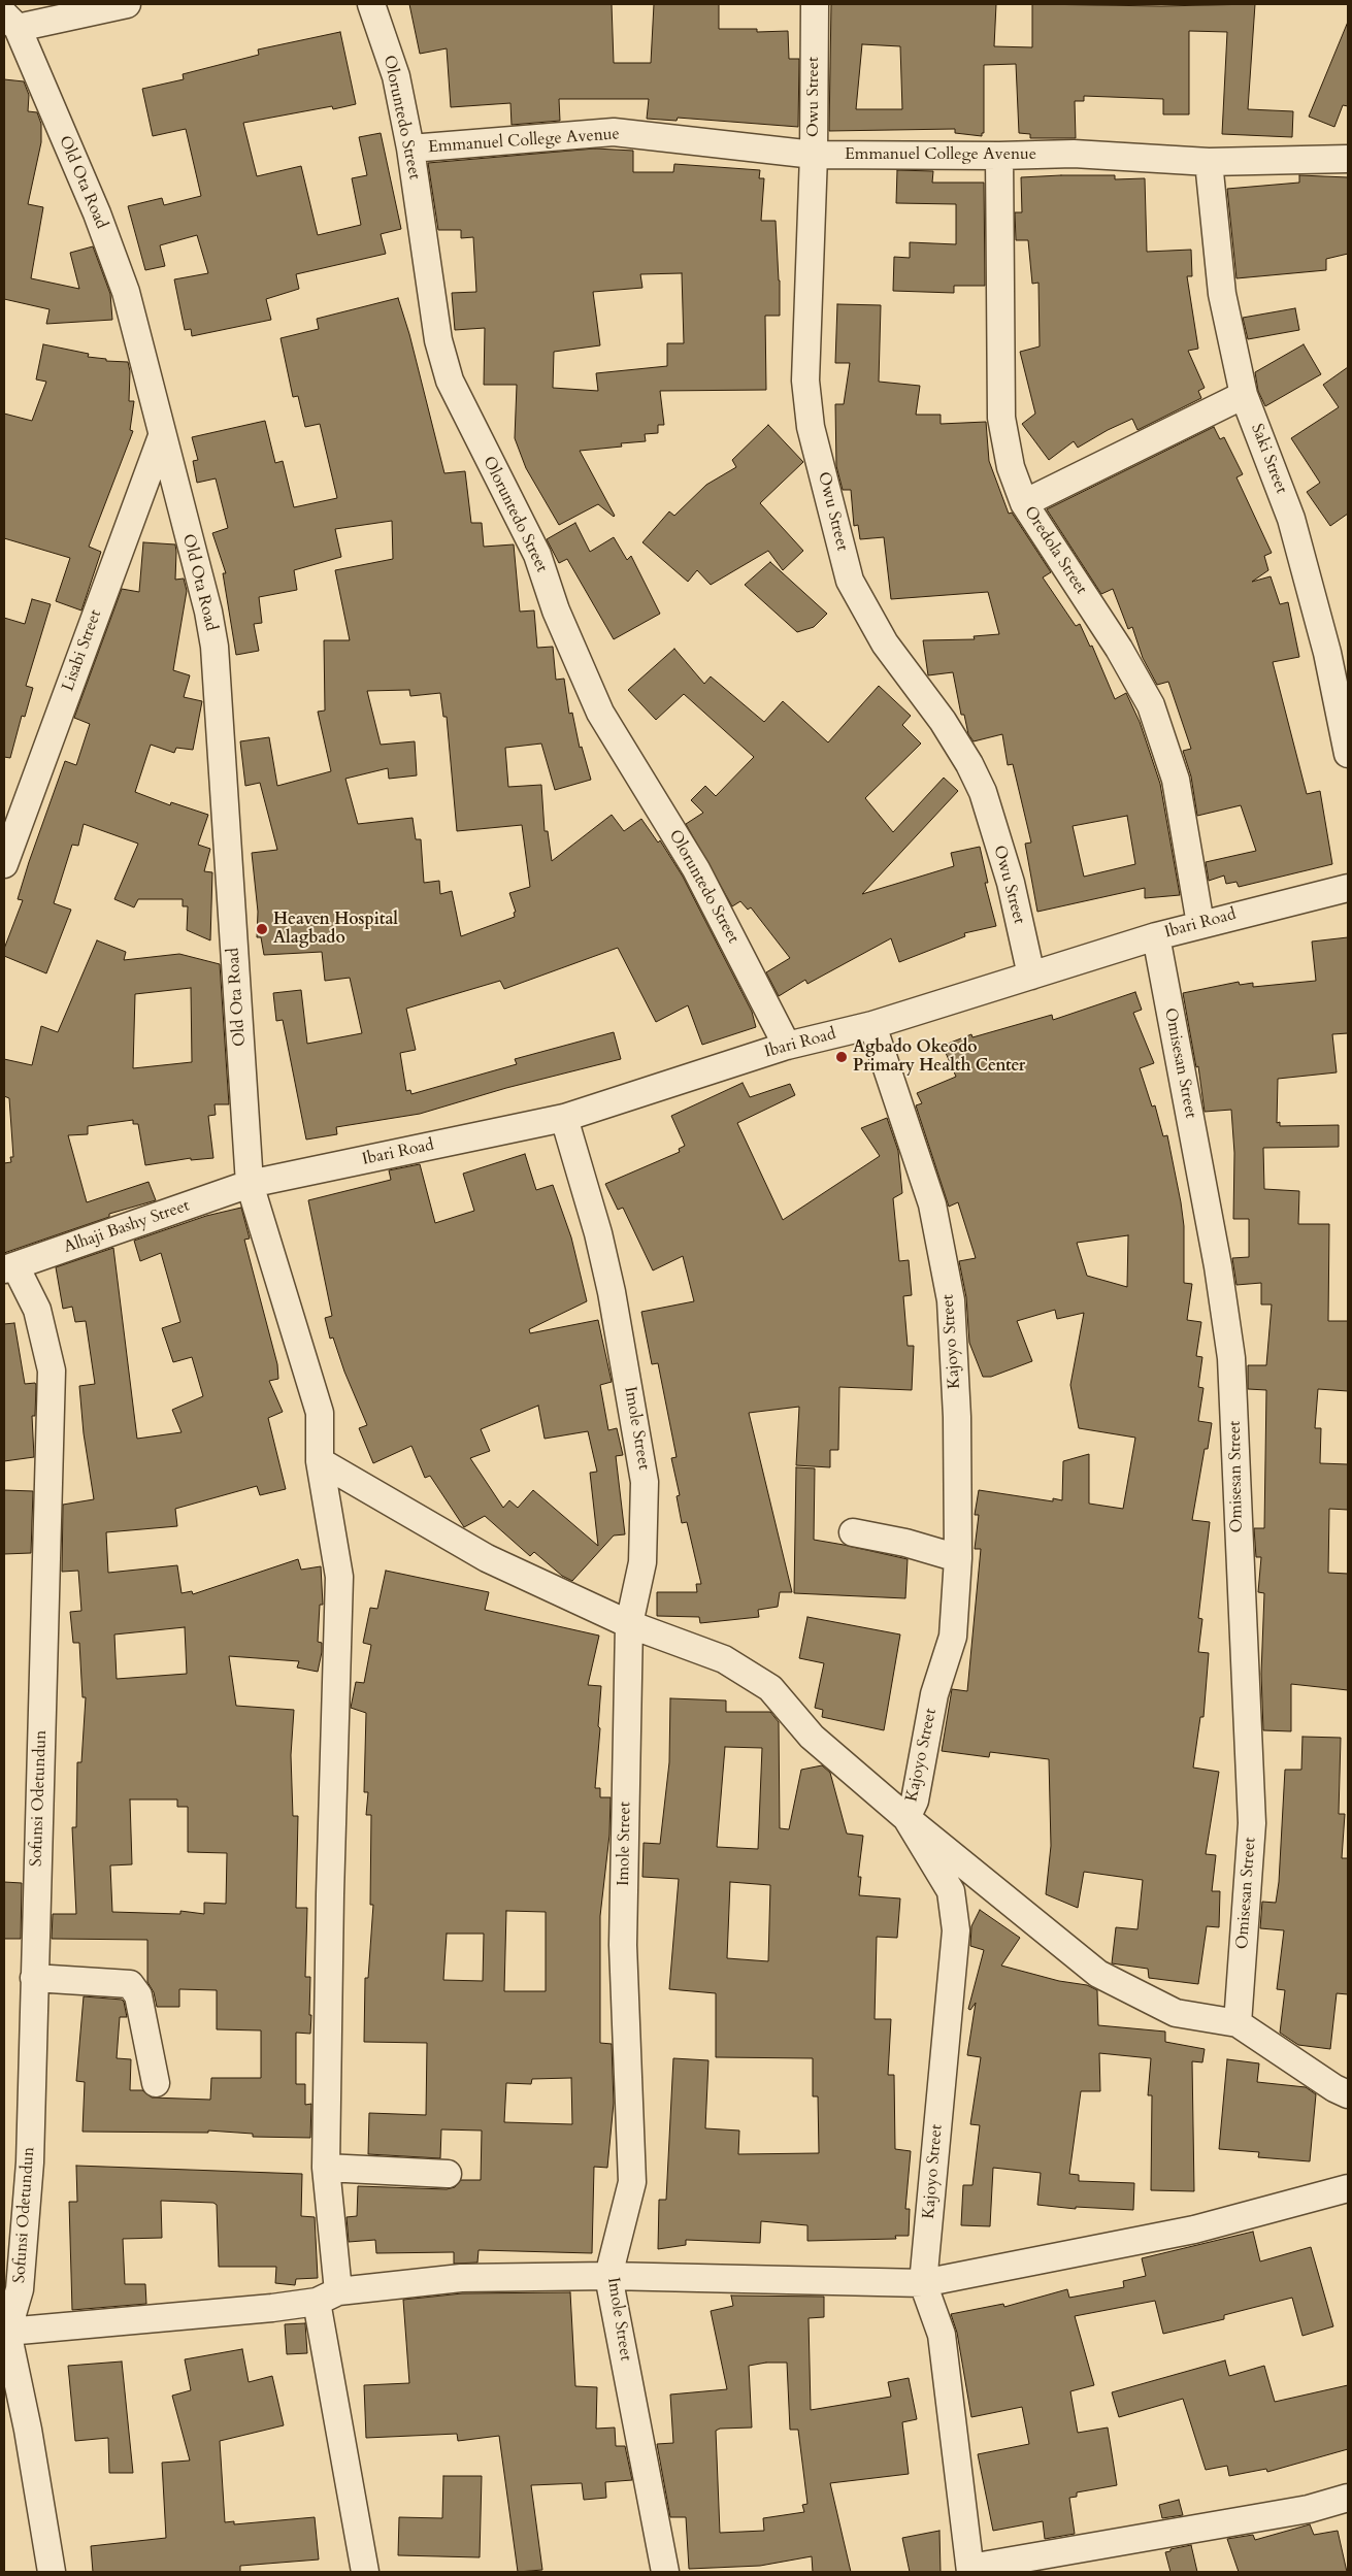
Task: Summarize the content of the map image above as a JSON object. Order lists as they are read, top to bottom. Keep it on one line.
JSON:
{"streets":{"street":["Owu Street","Oloruntedo Street","Emmanuel College Avenue","Old Ota Road","Saki Street","Oredola Street","Lisabi Street","Ibari Road","Omisesan Street","Alhaji Bashy Street","Kajoyo Street","Imole Street","Sofunsi Odetundun"]},"crossings":[["Owu Street","Emmanuel College Avenue"],["Owu Street","Ibari Road"],["Oloruntedo Street","Emmanuel College Avenue"],["Oloruntedo Street","Ibari Road"],["Emmanuel College Avenue","Saki Street"],["Emmanuel College Avenue","Oredola Street"],["Old Ota Road","Lisabi Street"],["Old Ota Road","Ibari Road"],["Old Ota Road","Alhaji Bashy Street"],["Oredola Street","Ibari Road"],["Ibari Road","Omisesan Street"],["Ibari Road","Alhaji Bashy Street"],["Ibari Road","Kajoyo Street"],["Ibari Road","Imole Street"],["Alhaji Bashy Street","Sofunsi Odetundun"]],"places":["Heaven Hospital Alagbado","Agbado Okeodo Primary Health Center"]}
